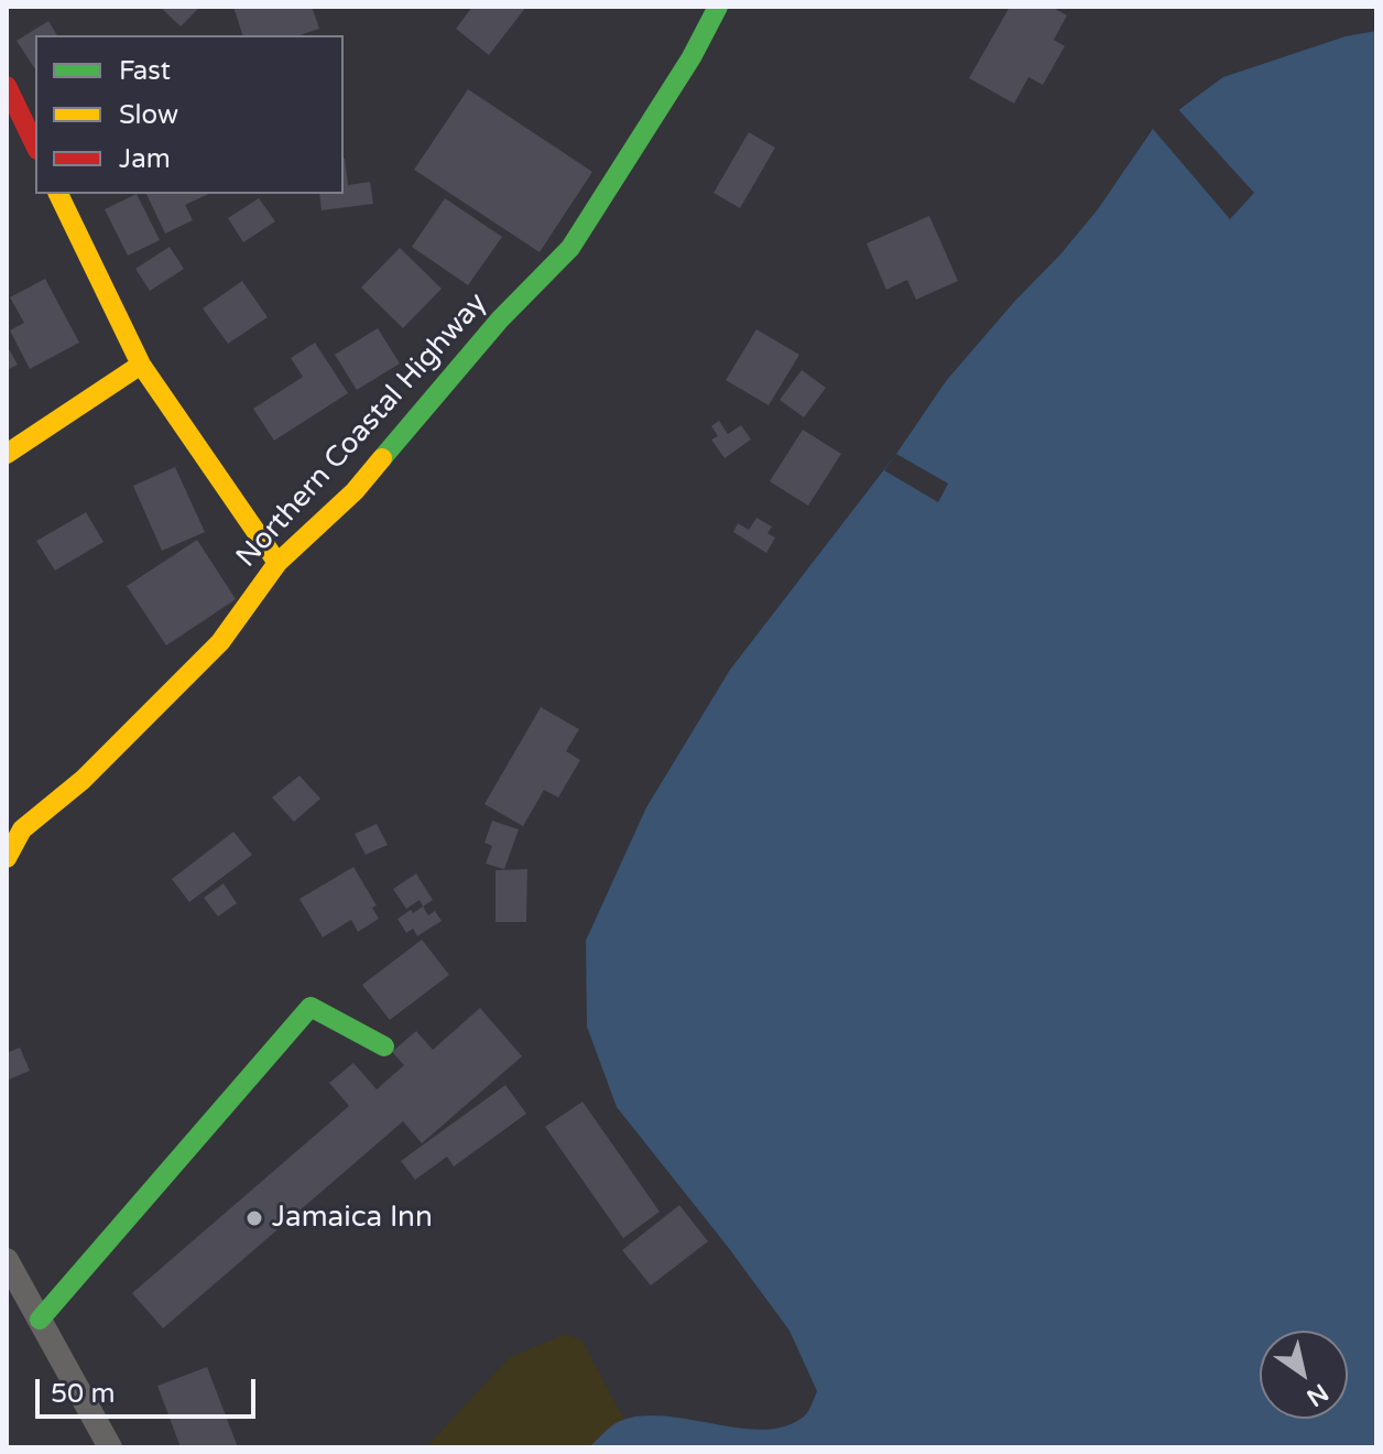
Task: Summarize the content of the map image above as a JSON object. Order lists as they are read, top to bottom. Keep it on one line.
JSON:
{"streets":{"street":["Northern Coastal Highway"]},"places":["Jamaica Inn"],"legend":["Fast","Slow","Jam"],"scale_bar":"50 m","north":"bottom right"}
